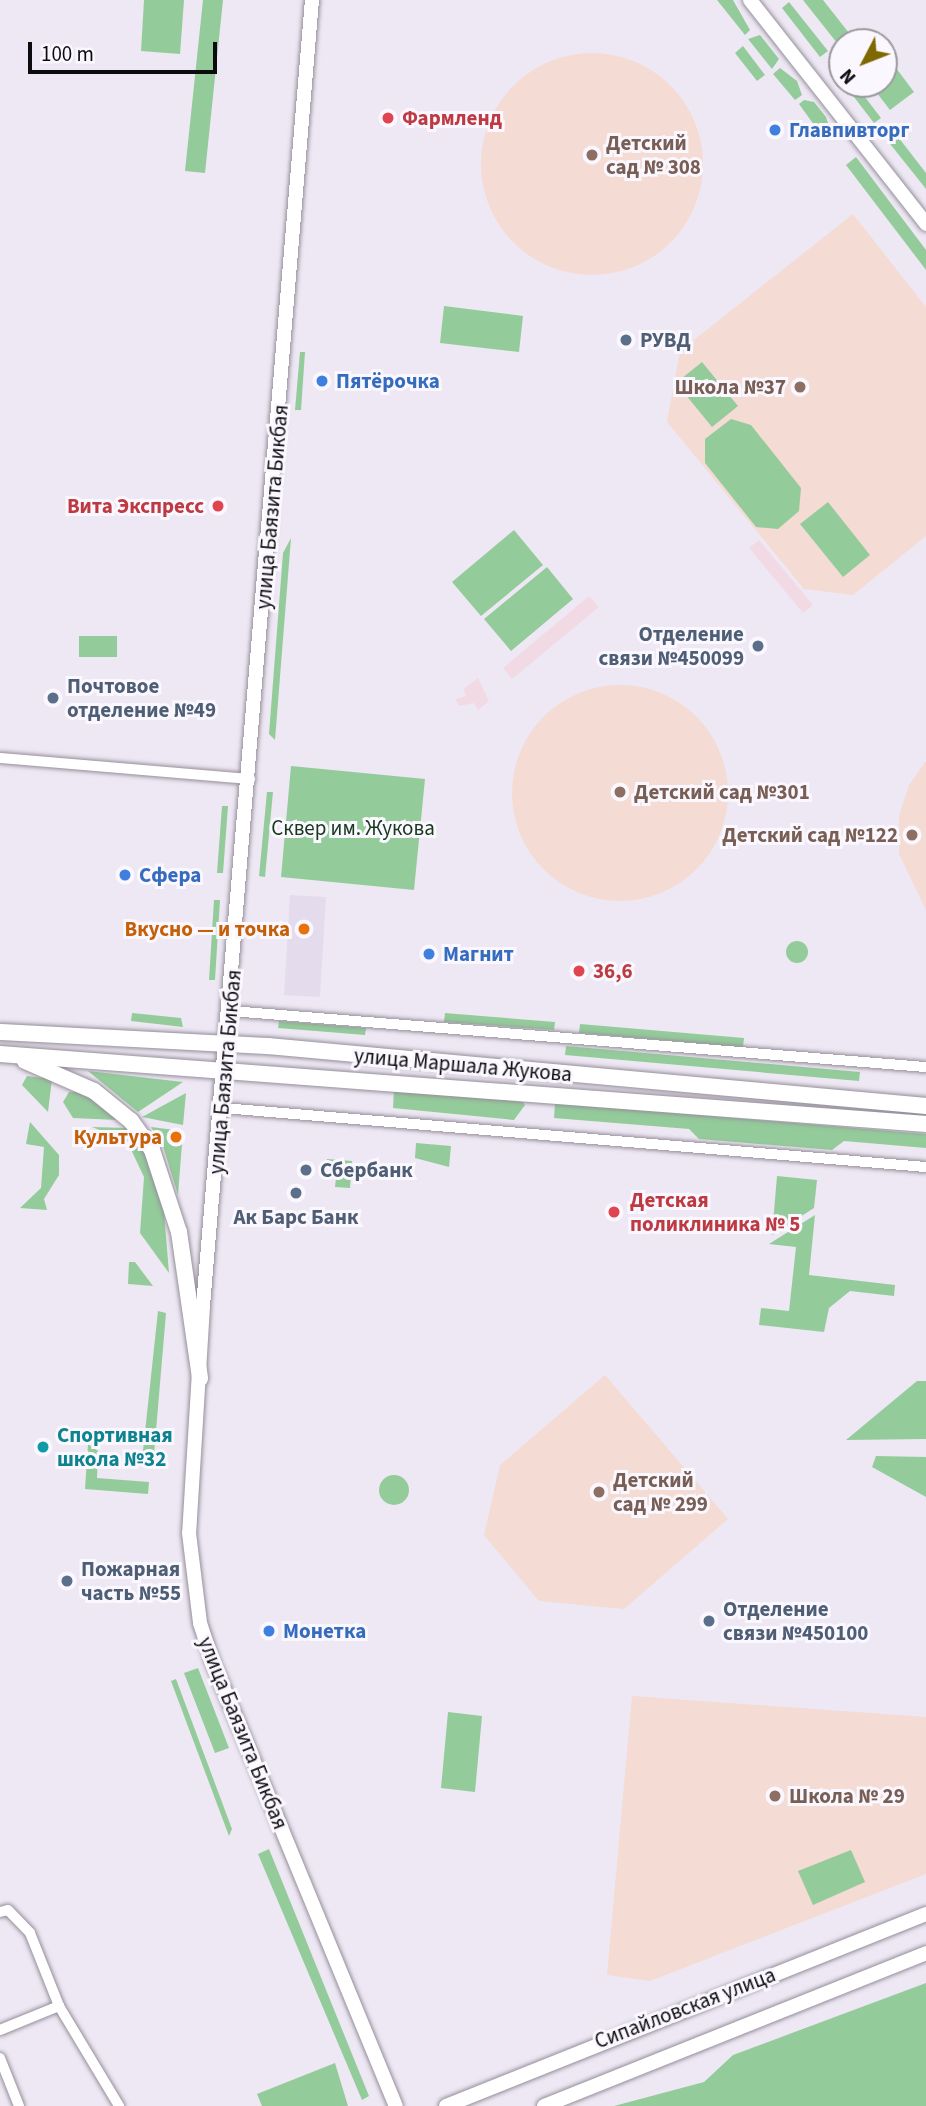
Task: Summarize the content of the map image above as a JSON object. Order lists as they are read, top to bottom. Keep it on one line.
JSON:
{"streets":{"main road":["улица Баязита Бикбая","улица Маршала Жукова","Сипайловская улица"]},"crossings":[["улица Баязита Бикбая","улица Маршала Жукова"]],"parks":["Сквер им. Жукова"],"places":["Фармленд","Главпивторг","Детский сад № 308","РУВД","Пятёрочка","Школа №37","Вита Экспресс","Отделение связи №450099","Почтовое отделение №49","Детский сад №301","Детский сад №122","Сфера","Вкусно — и точка","Магнит","36,6","Культура","Сбербанк","Ак Барс Банк","Детская поликлиника № 5","Спортивная школа №32","Детский сад № 299","Пожарная часть №55","Отделение связи №450100","Монетка","Школа № 29"],"scale_bar":"100 m","north":"bottom left"}
